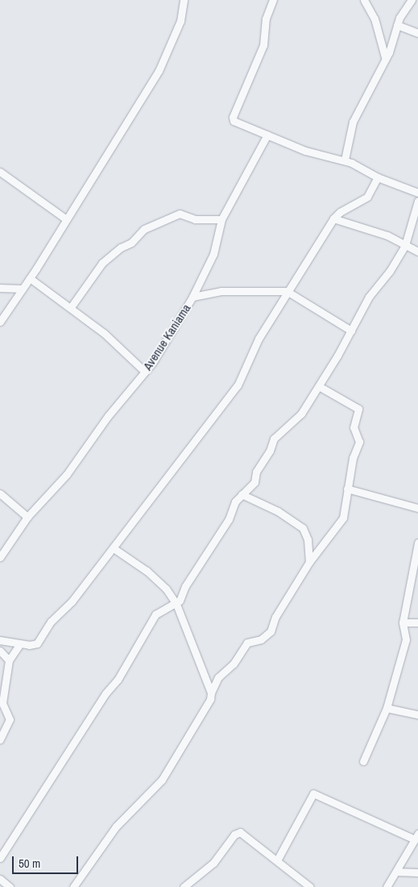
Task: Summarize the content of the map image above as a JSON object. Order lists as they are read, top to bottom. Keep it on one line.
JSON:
{"streets":{"street":["Avenue Kaniama"]},"scale_bar":"50 m"}
